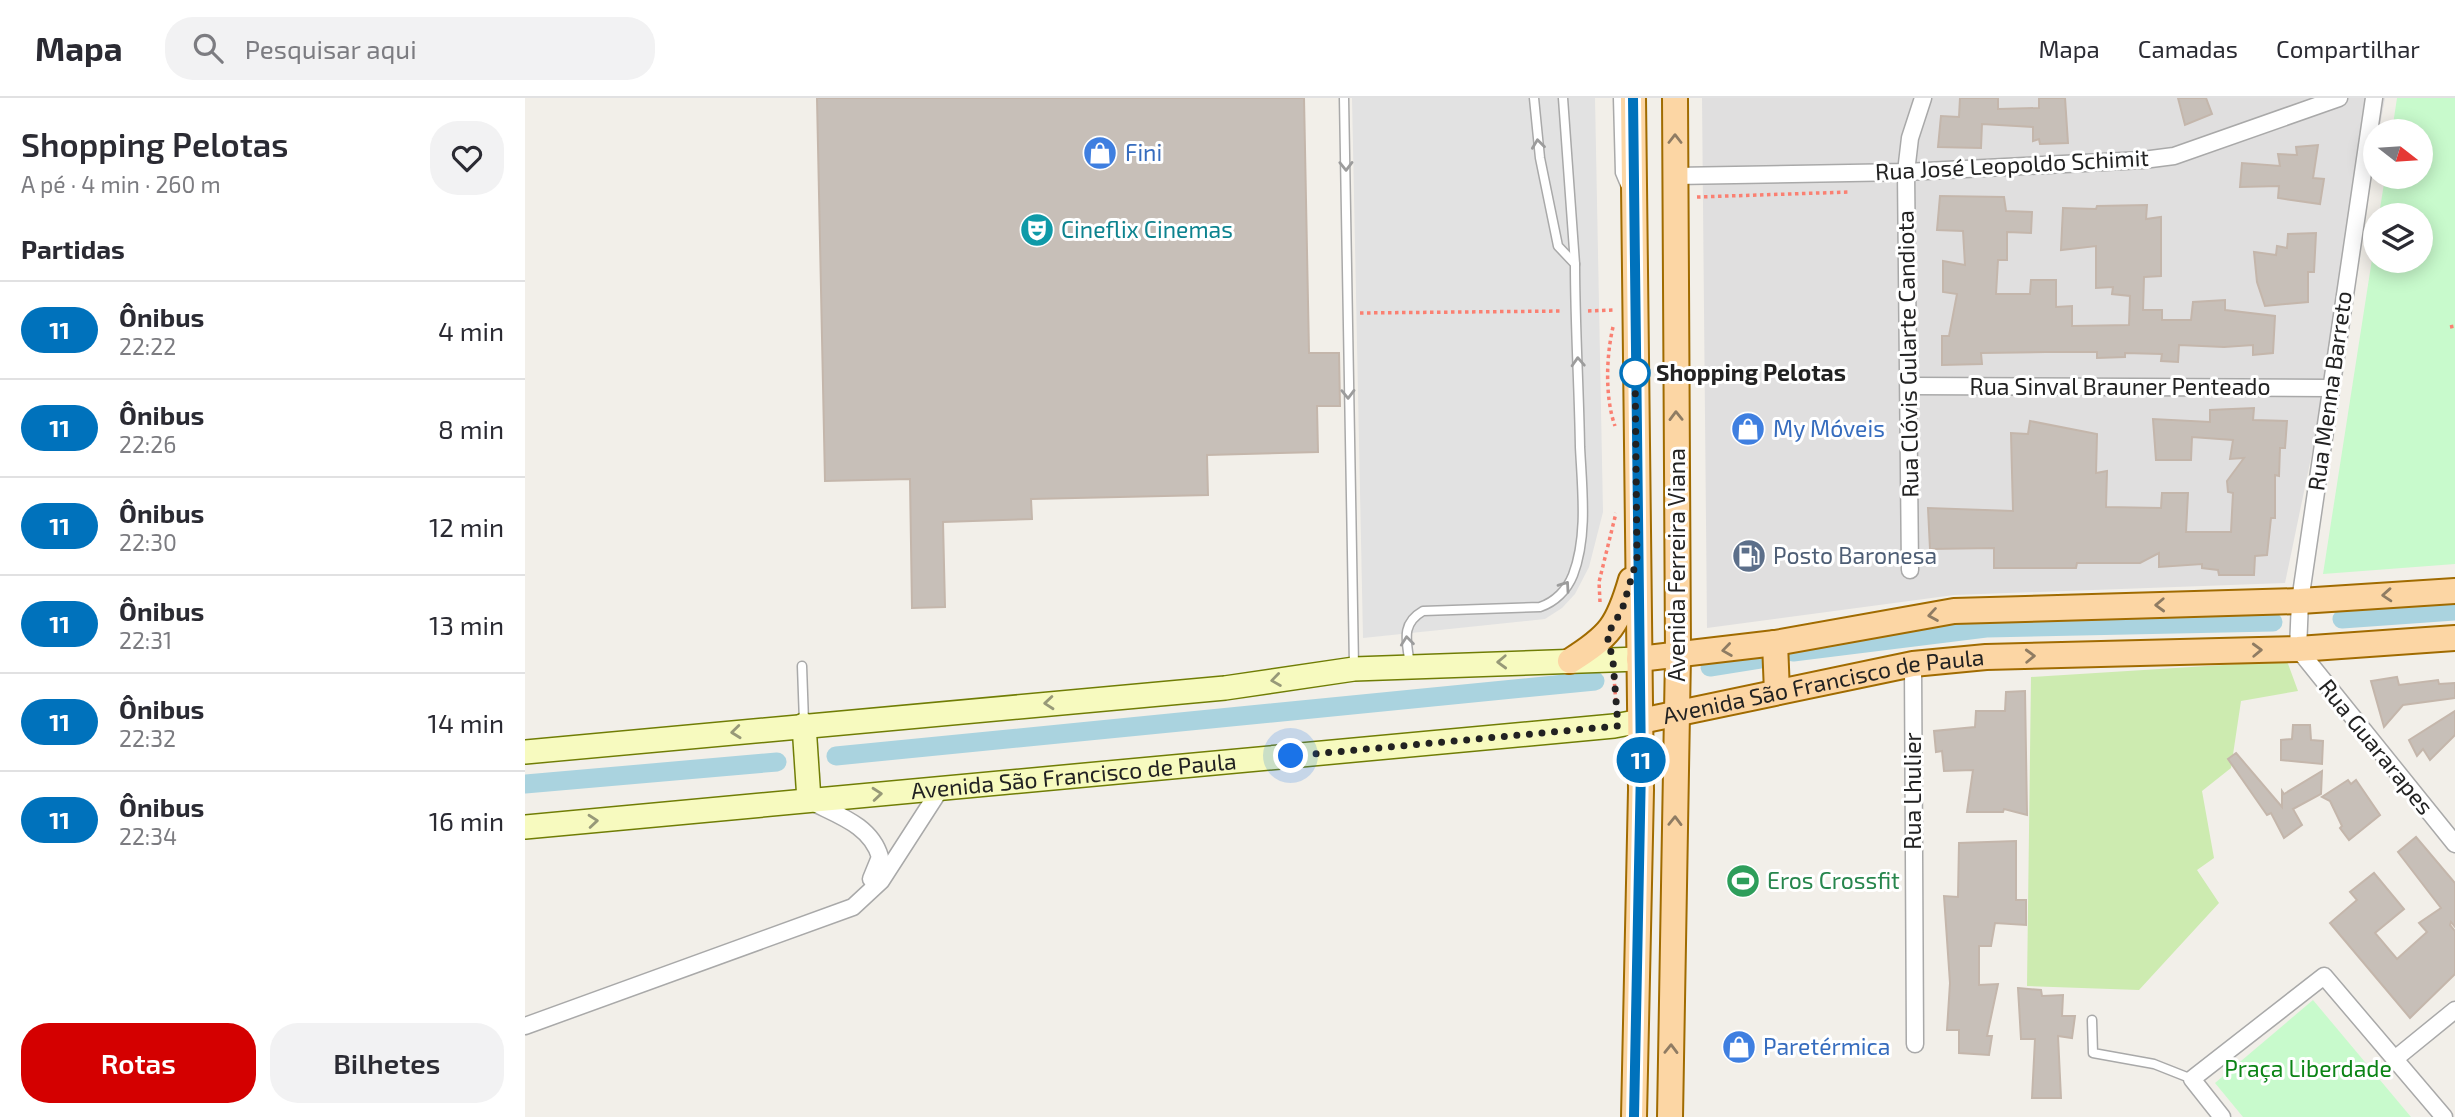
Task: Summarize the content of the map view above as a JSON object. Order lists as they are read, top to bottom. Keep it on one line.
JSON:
{"streets":{"main road":["Avenida Ferreira Viana","Avenida São Francisco de Paula"],"street":["Rua José Leopoldo Schimit","Rua Clóvis Gularte Candiota","Rua Sinval Brauner Penteado","Rua Menna Barreto","Rua Guararapes","Rua Lhulier"]},"crossings":[["Rua José Leopoldo Schimit","Rua Clóvis Gularte Candiota"],["Rua José Leopoldo Schimit","Avenida Ferreira Viana"],["Rua Clóvis Gularte Candiota","Rua Sinval Brauner Penteado"],["Rua Sinval Brauner Penteado","Rua Menna Barreto"],["Rua Menna Barreto","Avenida São Francisco de Paula"],["Rua Menna Barreto","Rua Guararapes"],["Avenida Ferreira Viana","Avenida São Francisco de Paula"],["Avenida São Francisco de Paula","Rua Guararapes"],["Avenida São Francisco de Paula","Rua Lhulier"]],"parks":["Praça Liberdade"],"places":{"shop":["Fini","My Móveis","Paretérmica"],"theatre":["Cineflix Cinemas"],"other":["Shopping Pelotas"],"fuel station":["Posto Baronesa"],"sports":["Eros Crossfit"]},"lines":["bus line 11"],"north":"right","page":{"header":"Mapa","search":"Pesquisar aqui","nav":["Mapa","Camadas","Compartilhar"],"heading":[["Shopping Pelotas","A pé · 4 min · 260 m"],"Partidas"],"on_map":"11","list":[{"mark":"11","name":"Ônibus","note":"22:22","value":"4 min"},{"mark":"11","name":"Ônibus","note":"22:26","value":"8 min"},{"mark":"11","name":"Ônibus","note":"22:30","value":"12 min"},{"mark":"11","name":"Ônibus","note":"22:31","value":"13 min"},{"mark":"11","name":"Ônibus","note":"22:32","value":"14 min"},{"mark":"11","name":"Ônibus","note":"22:34","value":"16 min"}],"buttons":["Rotas","Bilhetes"]}}
